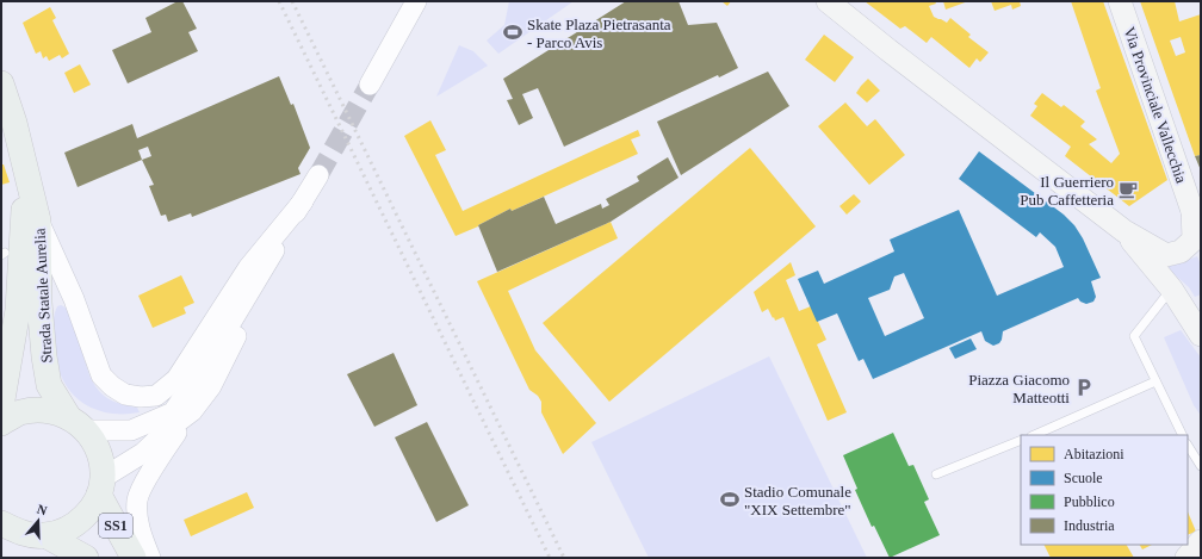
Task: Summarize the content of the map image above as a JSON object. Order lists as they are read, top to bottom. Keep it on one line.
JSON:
{"streets":{"main road":["Via Provinciale Vallecchia","Strada Statale Aurelia","SS1"]},"crossings":[["Strada Statale Aurelia","SS1"]],"places":{"sports":["Skate Plaza Pietrasanta - Parco Avis","Stadio Comunale \"XIX Settembre\""],"cafe":["Il Guerriero Pub Caffetteria"],"parking":["Piazza Giacomo Matteotti"]},"legend":["Abitazioni","Scuole","Pubblico","Industria"],"north":"top"}
